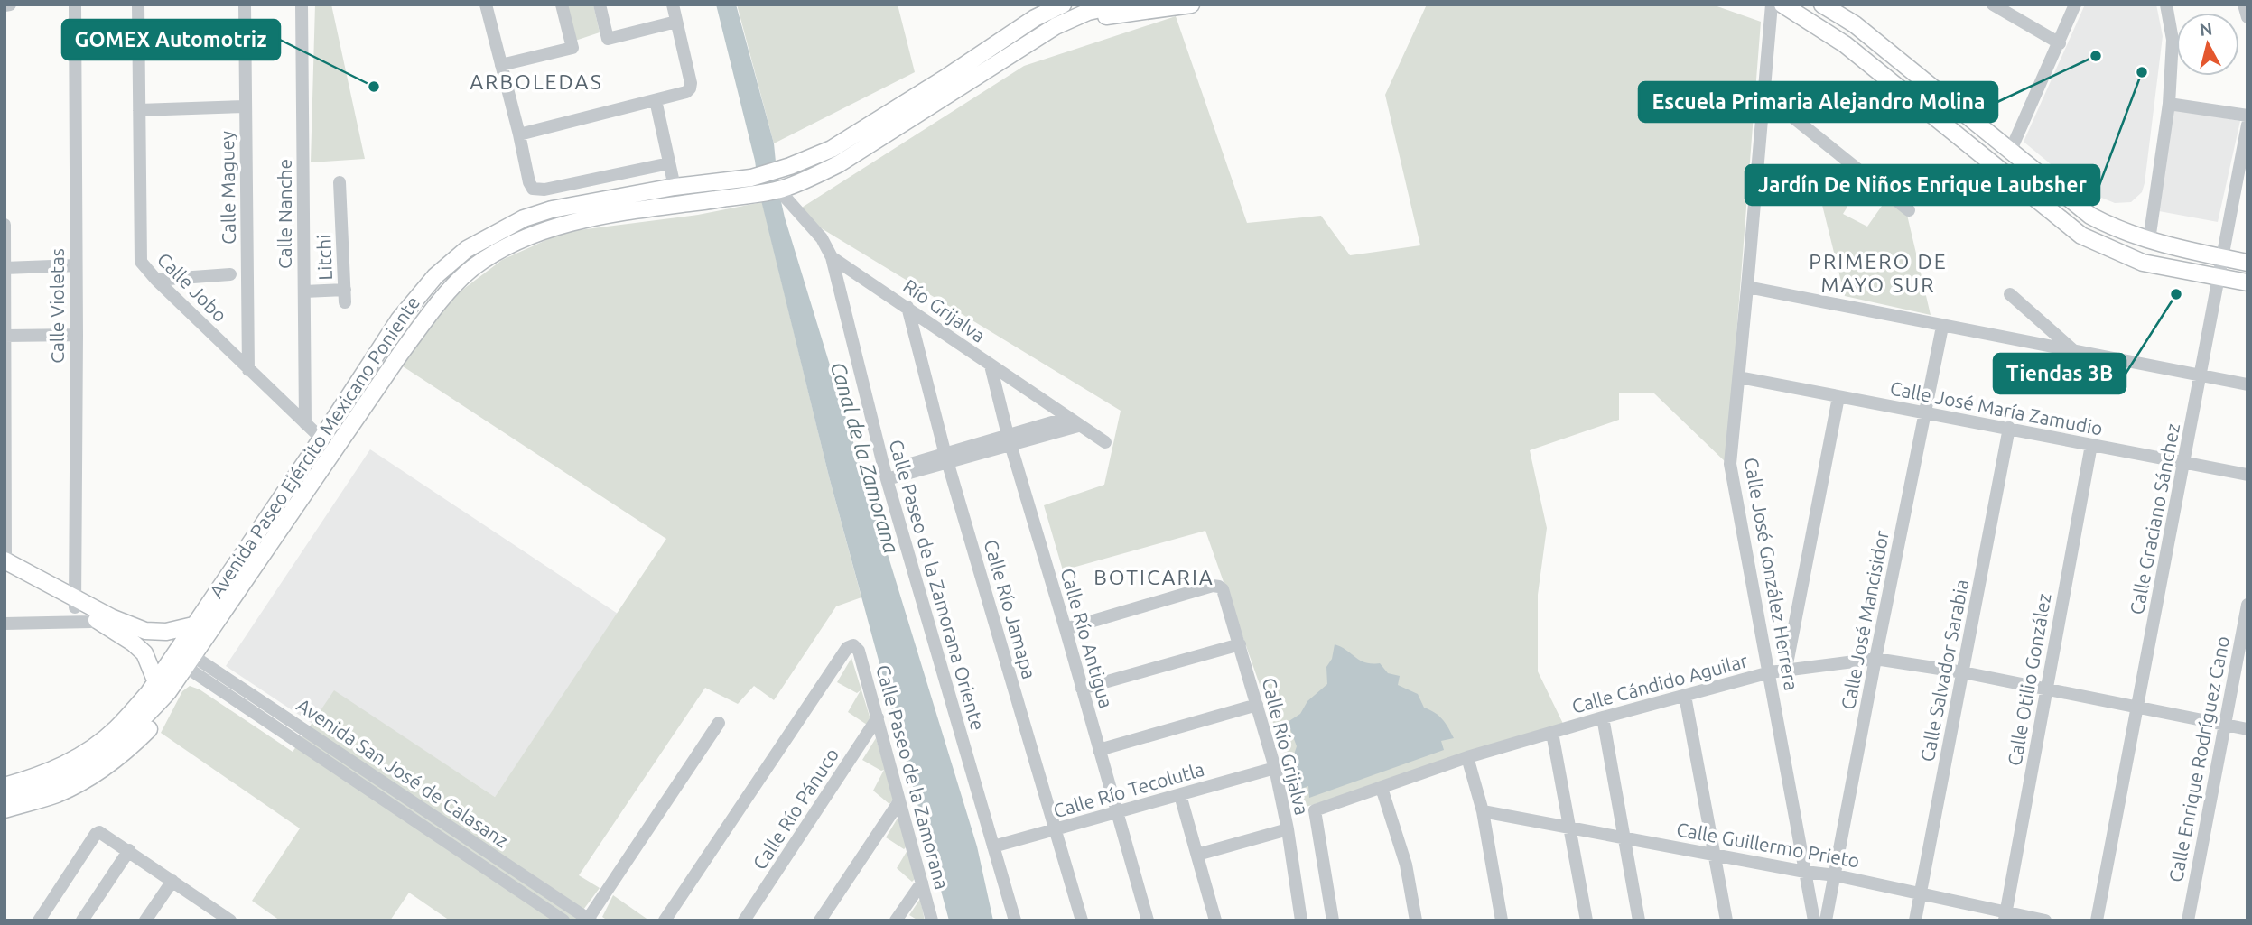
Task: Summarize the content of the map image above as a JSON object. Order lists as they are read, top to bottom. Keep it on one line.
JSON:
{"streets":{"main road":["Avenida Paseo Ejército Mexicano Poniente"],"street":["Calle Maguey","Calle Nanche","Litchi","Calle Jobo","Calle Violetas","Río Grijalva","Calle José María Zamudio","Calle Graciano Sánchez","Calle José González Herrera","Calle Paseo de la Zamorana Oriente","Calle Río Jamapa","Calle José Mancisidor","Calle Río Antigua","Calle Salvador Sarabia","Calle Otilio González","Calle Cándido Aguilar","Calle Río Grijalva","Calle Enrique Rodríguez Cano","Avenida San José de Calasanz","Calle Paseo de la Zamorana","Calle Río Tecolutla","Calle Río Pánuco","Calle Guillermo Prieto"]},"crossings":[["Calle Maguey","Calle Jobo"],["Calle Nanche","Litchi"],["Calle Nanche","Calle Jobo"],["Calle Jobo","Avenida Paseo Ejército Mexicano Poniente"],["Río Grijalva","Avenida Paseo Ejército Mexicano Poniente"],["Río Grijalva","Calle Paseo de la Zamorana Oriente"],["Río Grijalva","Calle Río Jamapa"],["Río Grijalva","Calle Río Antigua"],["Calle José María Zamudio","Calle Graciano Sánchez"],["Calle José María Zamudio","Calle José González Herrera"],["Calle José María Zamudio","Calle José Mancisidor"],["Calle José María Zamudio","Calle Salvador Sarabia"],["Calle José María Zamudio","Calle Otilio González"],["Avenida Paseo Ejército Mexicano Poniente","Avenida San José de Calasanz"],["Calle Graciano Sánchez","Calle Cándido Aguilar"],["Calle José González Herrera","Calle Cándido Aguilar"],["Calle José González Herrera","Calle Guillermo Prieto"],["Calle Paseo de la Zamorana Oriente","Calle Río Tecolutla"],["Calle Río Jamapa","Calle Río Tecolutla"],["Calle José Mancisidor","Calle Cándido Aguilar"],["Calle José Mancisidor","Calle Guillermo Prieto"],["Calle Río Antigua","Calle Río Grijalva"],["Calle Río Antigua","Calle Río Tecolutla"],["Calle Salvador Sarabia","Calle Cándido Aguilar"],["Calle Salvador Sarabia","Calle Guillermo Prieto"],["Calle Otilio González","Calle Cándido Aguilar"],["Calle Otilio González","Calle Guillermo Prieto"],["Calle Cándido Aguilar","Calle Enrique Rodríguez Cano"],["Calle Río Grijalva","Calle Río Tecolutla"],["Calle Paseo de la Zamorana","Calle Río Pánuco"]],"districts":["ARBOLEDAS","PRIMERO DE MAYO SUR","BOTICARIA"],"water":["Canal de la Zamorana"],"places":["Escuela Primaria Alejandro Molina","Jardín De Niños Enrique Laubsher","GOMEX Automotriz","Tiendas 3B"],"north":"top"}
